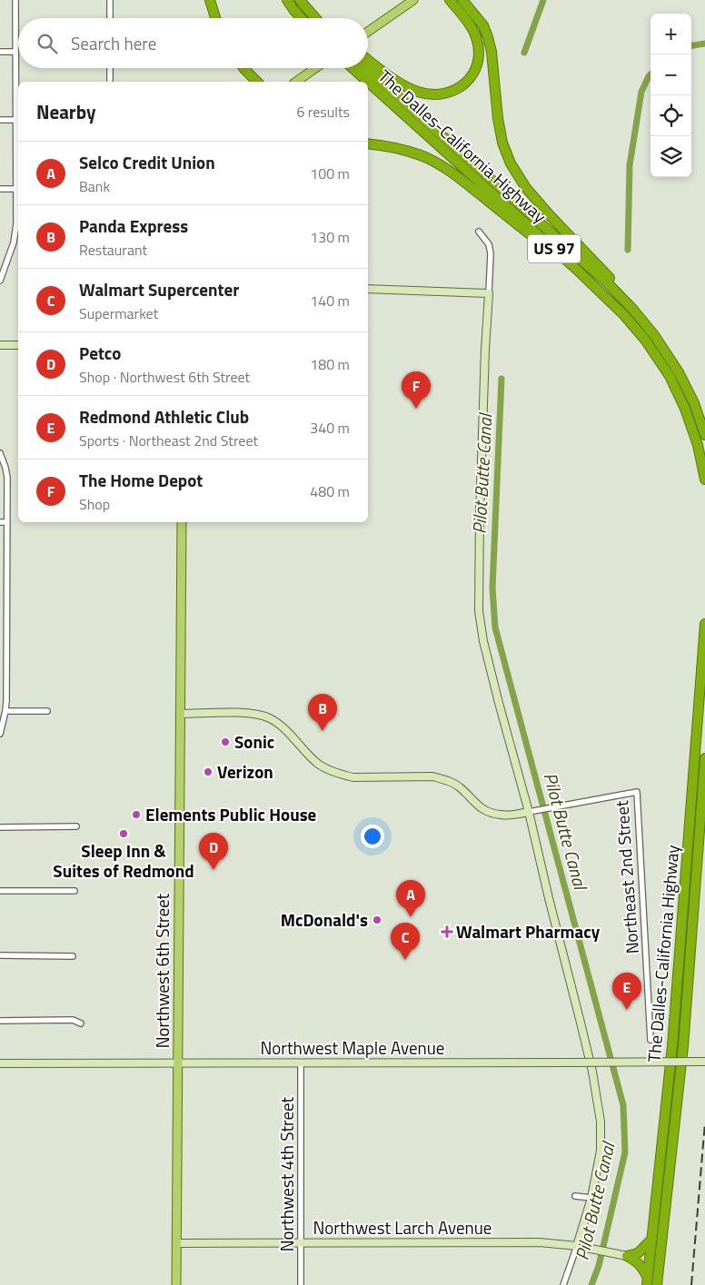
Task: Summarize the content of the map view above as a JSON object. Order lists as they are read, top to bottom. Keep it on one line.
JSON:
{"streets":{"highway":["The Dalles-California Highway","US 97"],"main road":["Northwest 6th Street"],"street":["Northeast 2nd Street","Northwest Maple Avenue","Northwest 4th Street","Northwest Larch Avenue"]},"crossings":[["Northwest 6th Street","Northwest Maple Avenue"],["Northwest 6th Street","Northwest Larch Avenue"],["Northwest Maple Avenue","Northwest 4th Street"],["Northwest 4th Street","Northwest Larch Avenue"]],"water":["Pilot Butte Canal"],"places":{"other":["Sonic","Verizon","Elements Public House","Sleep Inn & Suites of Redmond","McDonald's"],"health":["Walmart Pharmacy"]},"page":{"map_buttons":["+","−"],"search":"Search here","heading":["Nearby","6 results"],"list":[{"mark":"A","name":"Selco Credit Union","note":"Bank","value":"100 m"},{"mark":"B","name":"Panda Express","note":"Restaurant","value":"130 m"},{"mark":"C","name":"Walmart Supercenter","note":"Supermarket","value":"140 m"},{"mark":"D","name":"Petco","note":"Shop · Northwest 6th Street","value":"180 m"},{"mark":"E","name":"Redmond Athletic Club","note":"Sports · Northeast 2nd Street","value":"340 m"},{"mark":"F","name":"The Home Depot","note":"Shop","value":"480 m"}],"pins":["F","B","D","A","C","E"]}}
